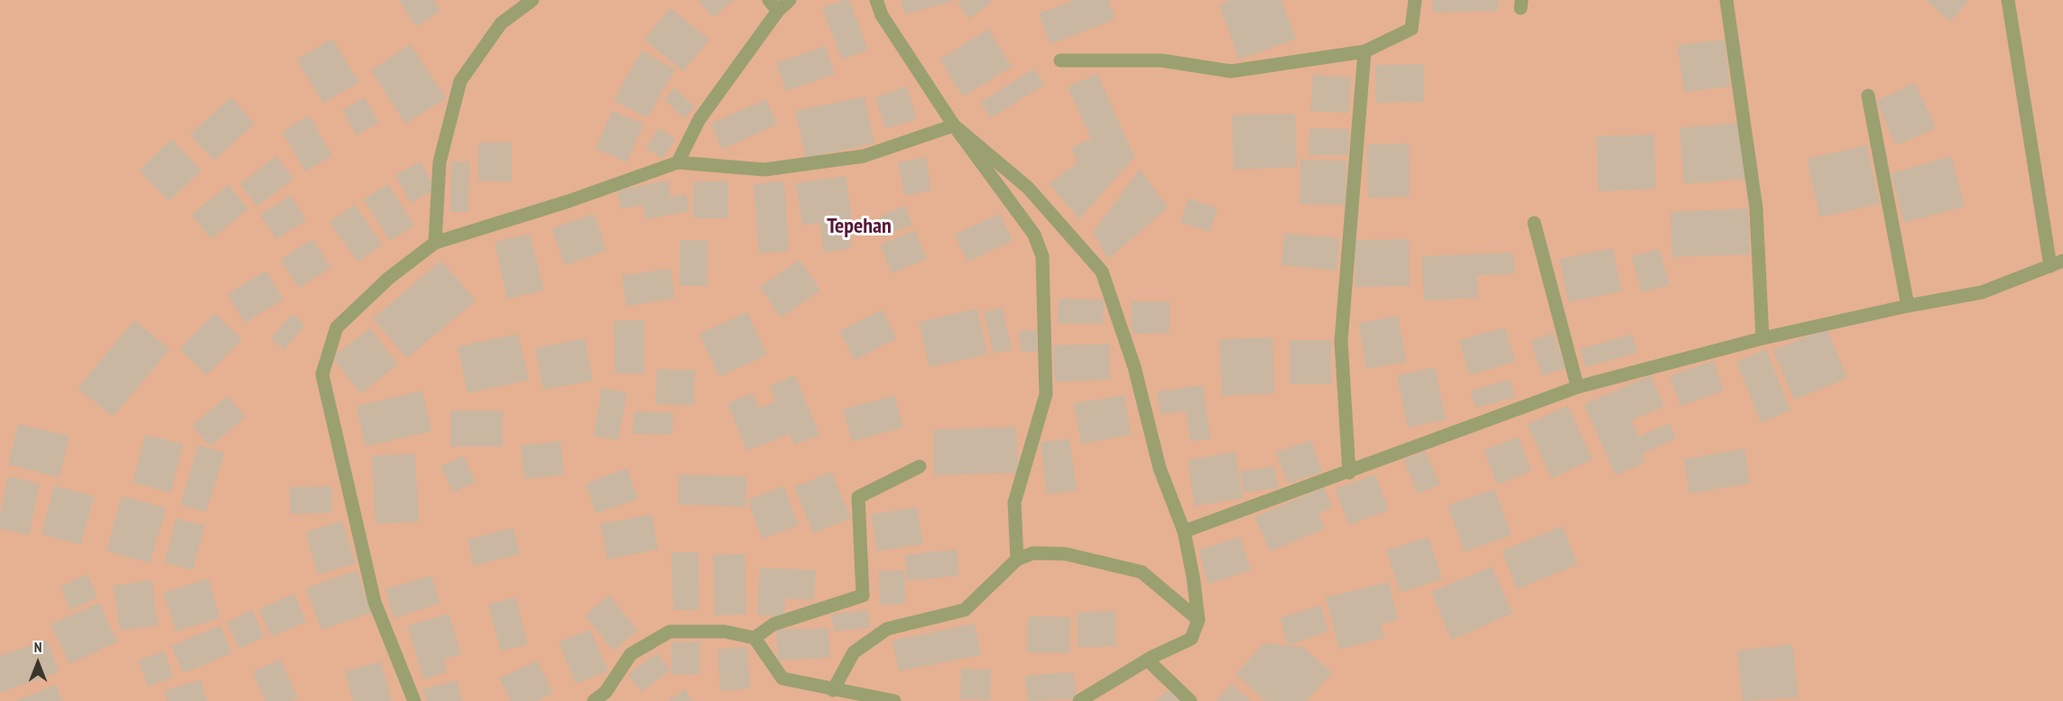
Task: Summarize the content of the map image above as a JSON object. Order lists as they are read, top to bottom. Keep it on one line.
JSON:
{"districts":["Tepehan"],"north":"top"}
